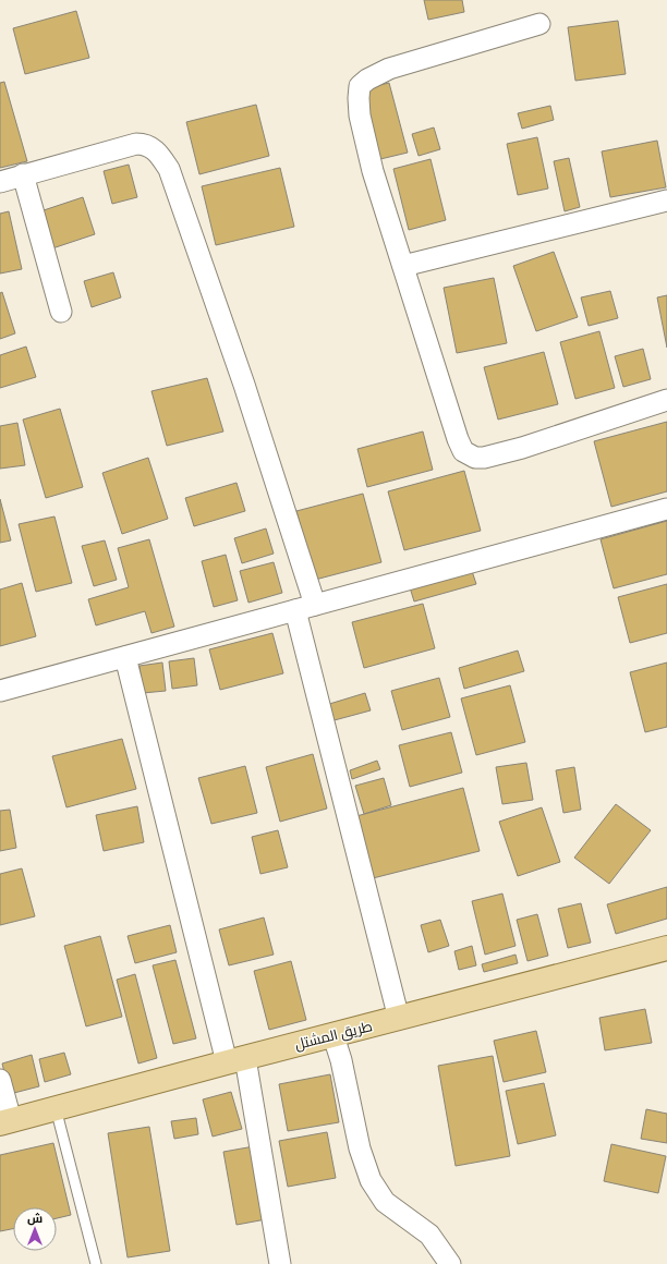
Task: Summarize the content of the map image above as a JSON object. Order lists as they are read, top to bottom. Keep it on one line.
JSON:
{"streets":{"main road":["طريق المشتل"]},"north":"top"}
